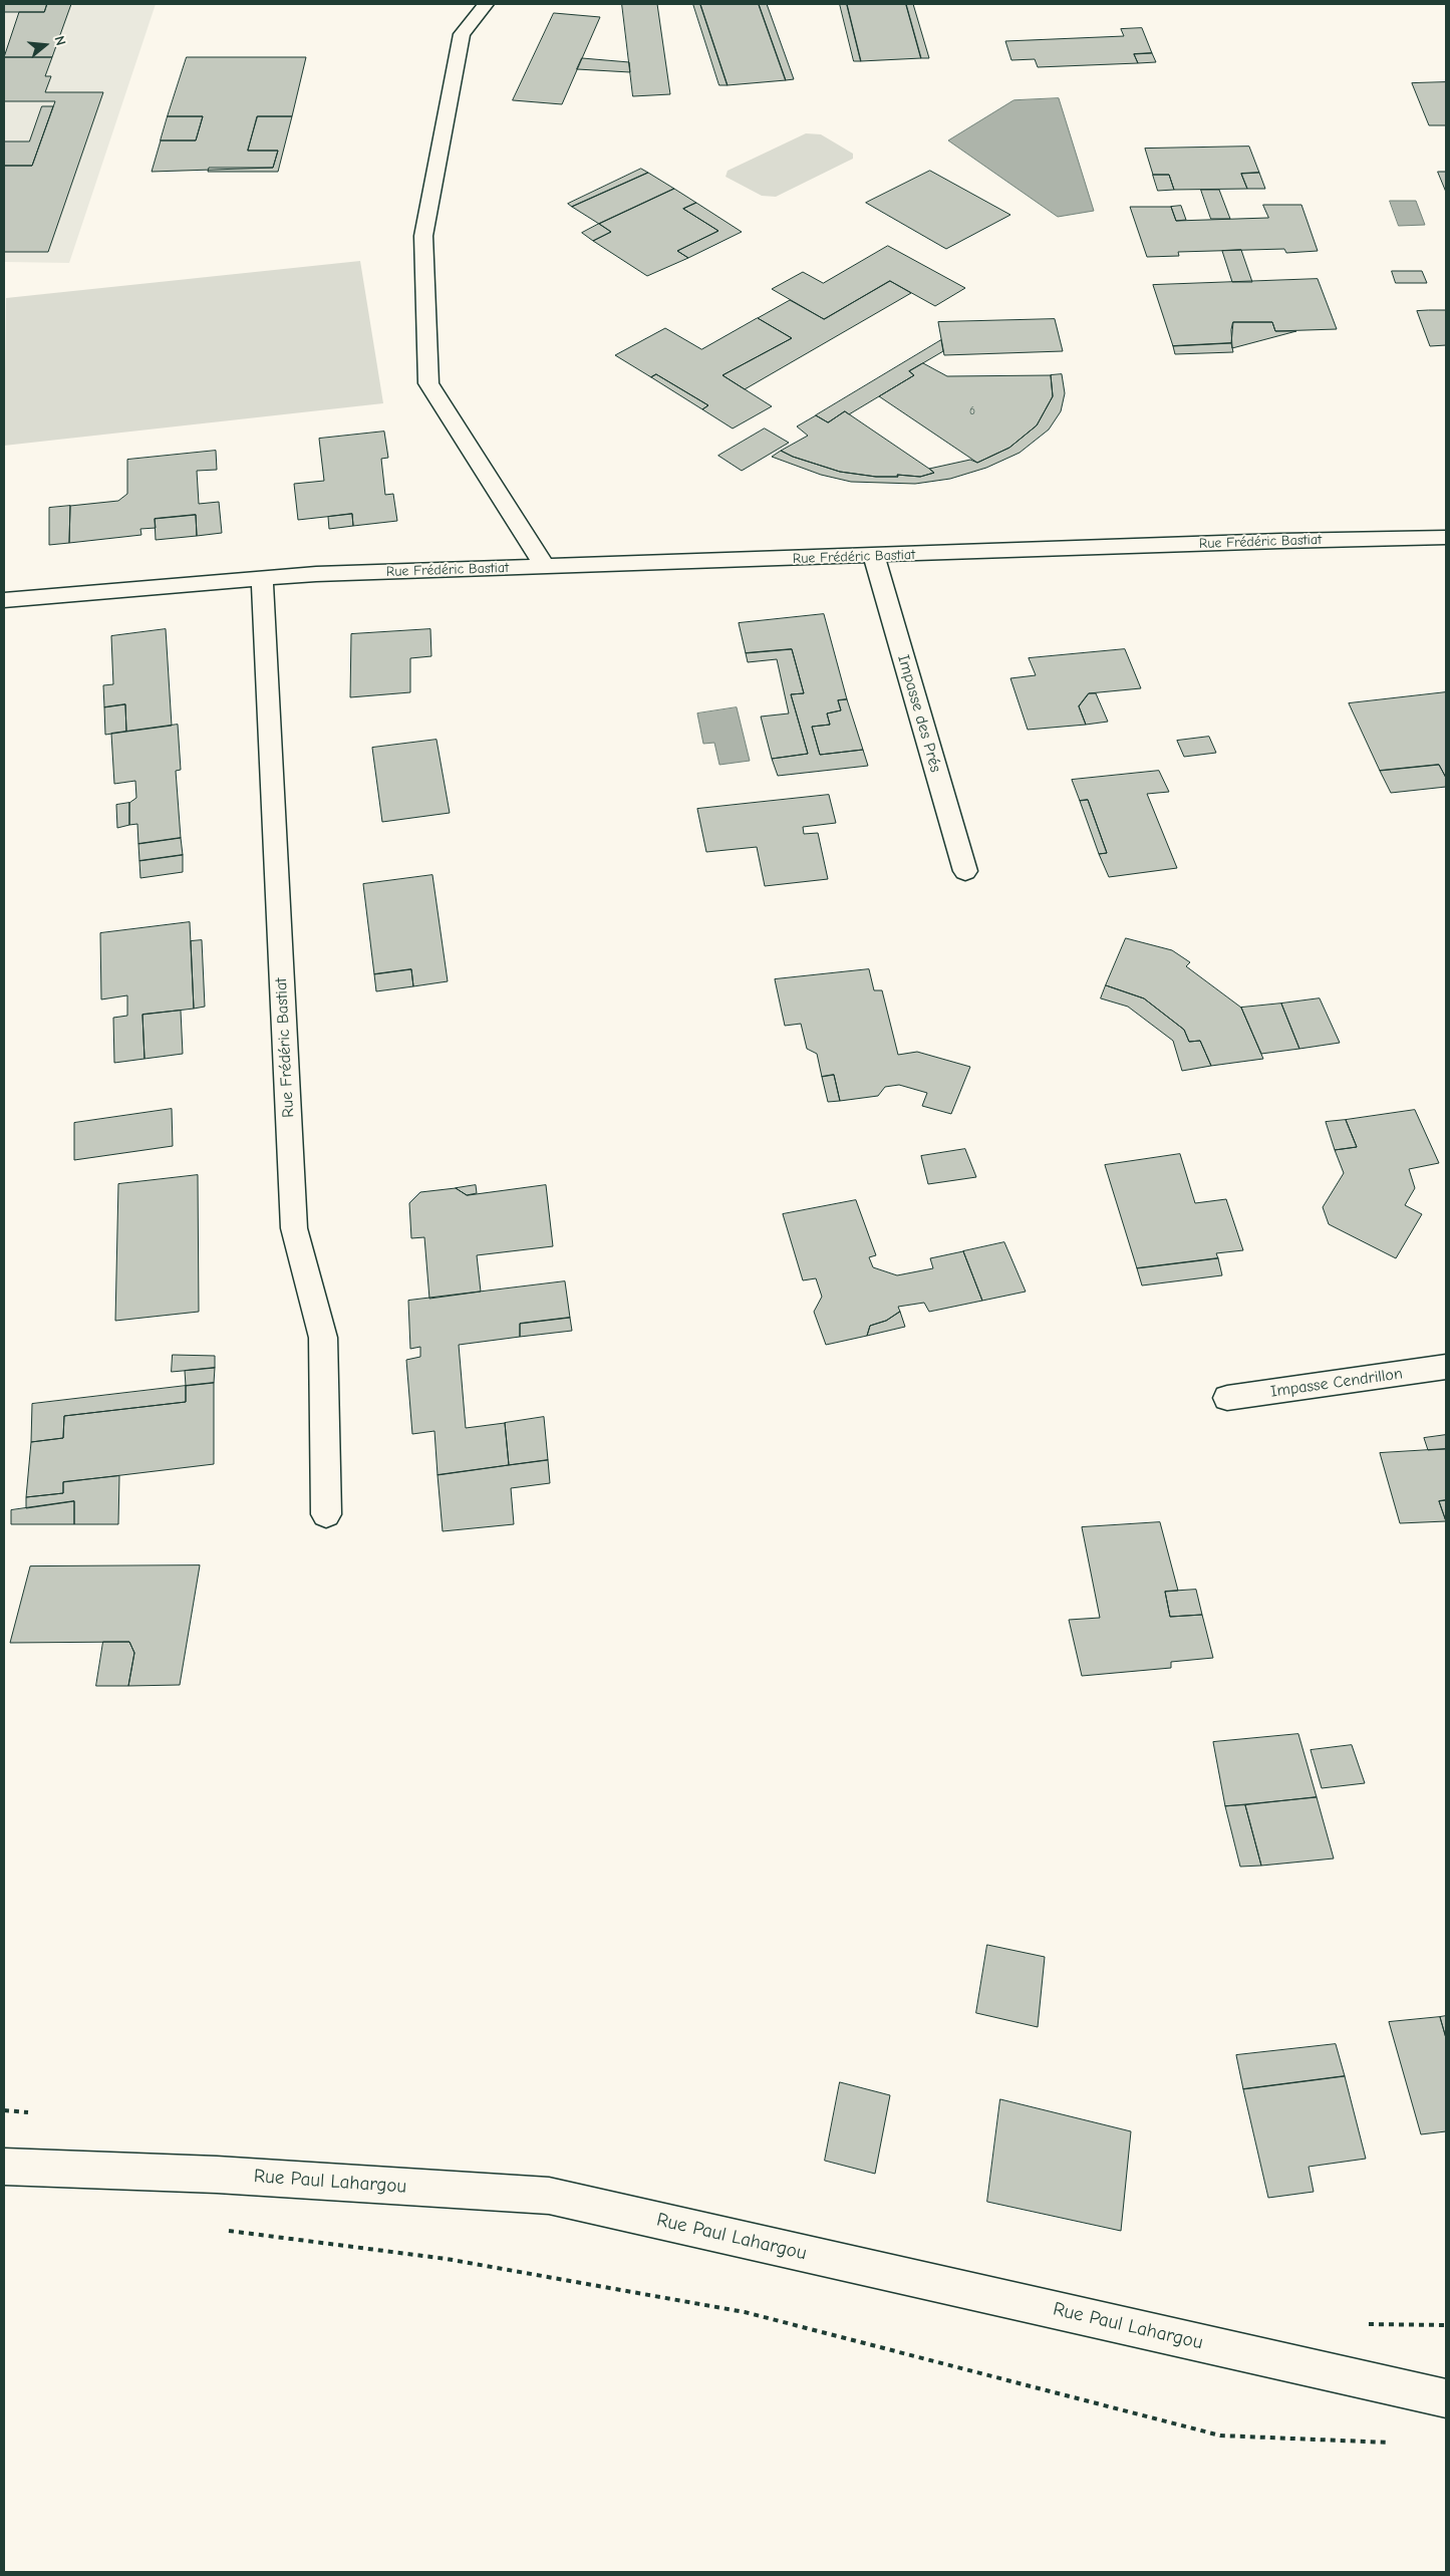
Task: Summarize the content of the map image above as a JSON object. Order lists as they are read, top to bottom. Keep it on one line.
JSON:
{"streets":{"street":["Rue Frédéric Bastiat","Impasse des Prés","Impasse Cendrillon","Rue Paul Lahargou"]},"crossings":[["Rue Frédéric Bastiat","Impasse des Prés"]],"house_numbers":["6"],"north":"right"}
